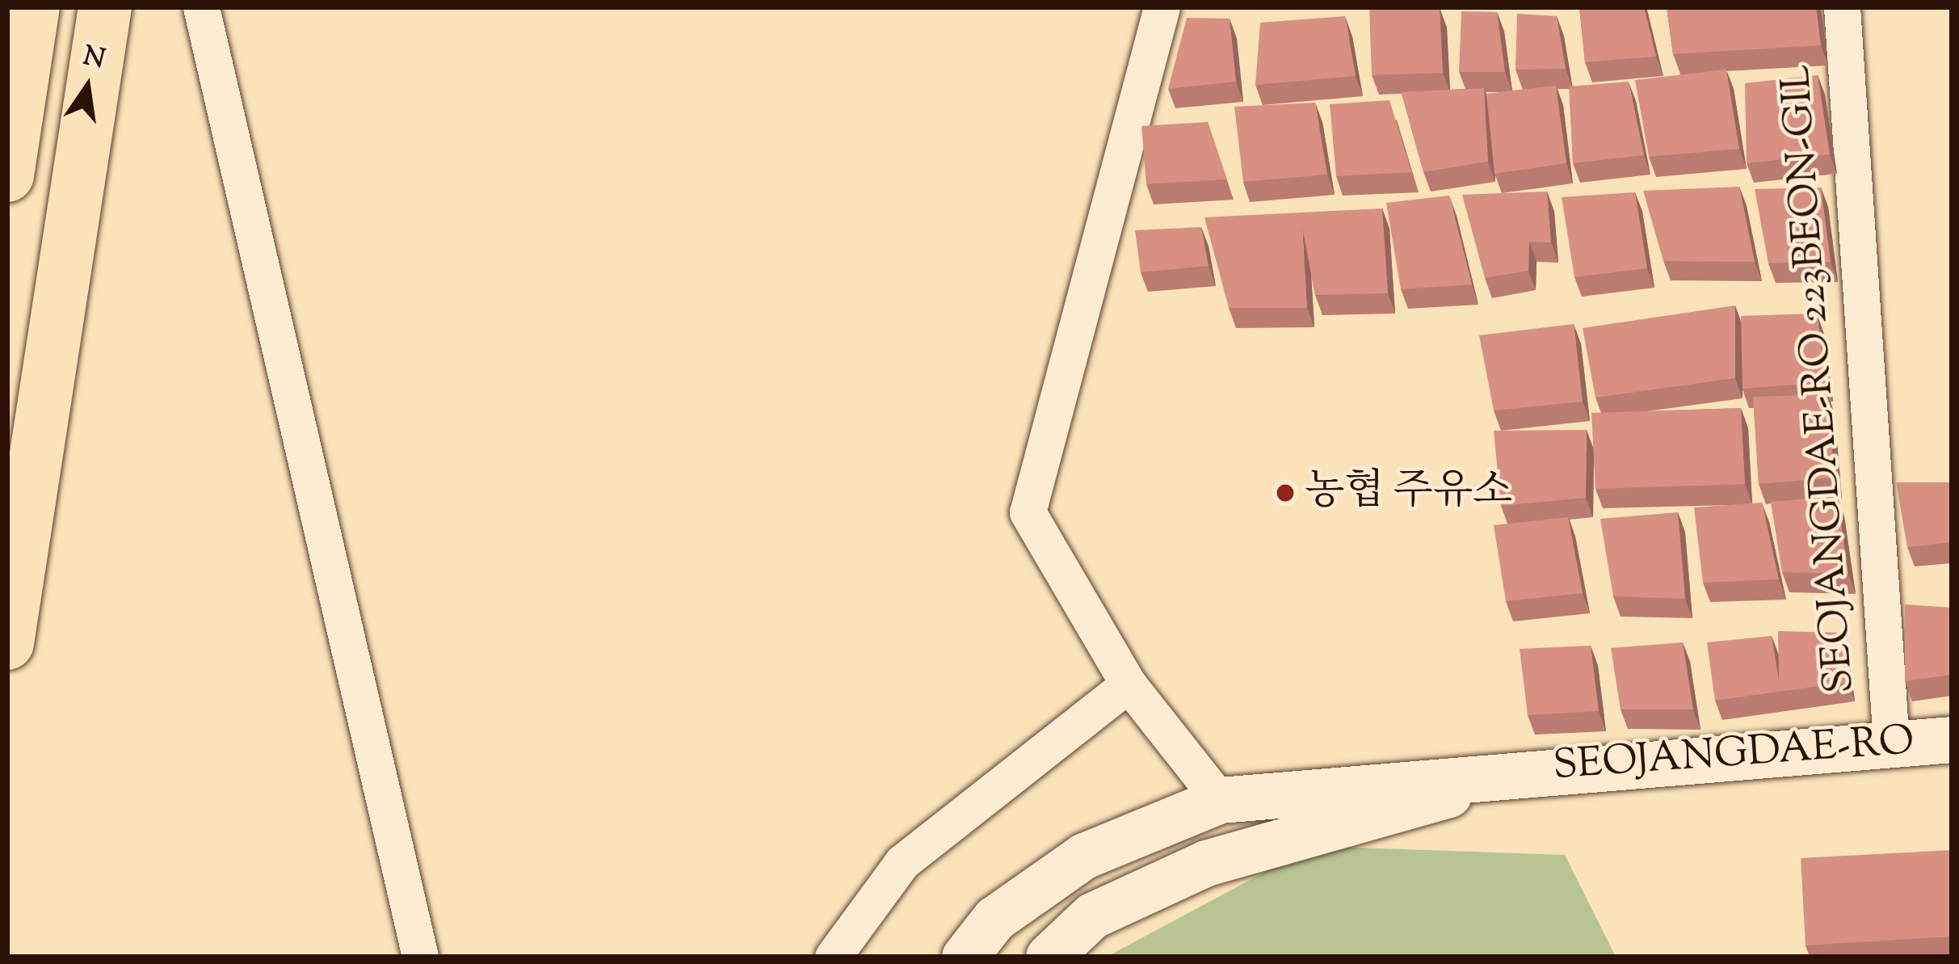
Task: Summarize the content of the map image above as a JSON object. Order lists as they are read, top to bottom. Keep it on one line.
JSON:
{"streets":{"street":["SEOJANGDAE-RO 223BEON-GIL","SEOJANGDAE-RO"]},"crossings":[["SEOJANGDAE-RO 223BEON-GIL","SEOJANGDAE-RO"]],"places":["농협 주유소"],"north":"top"}
